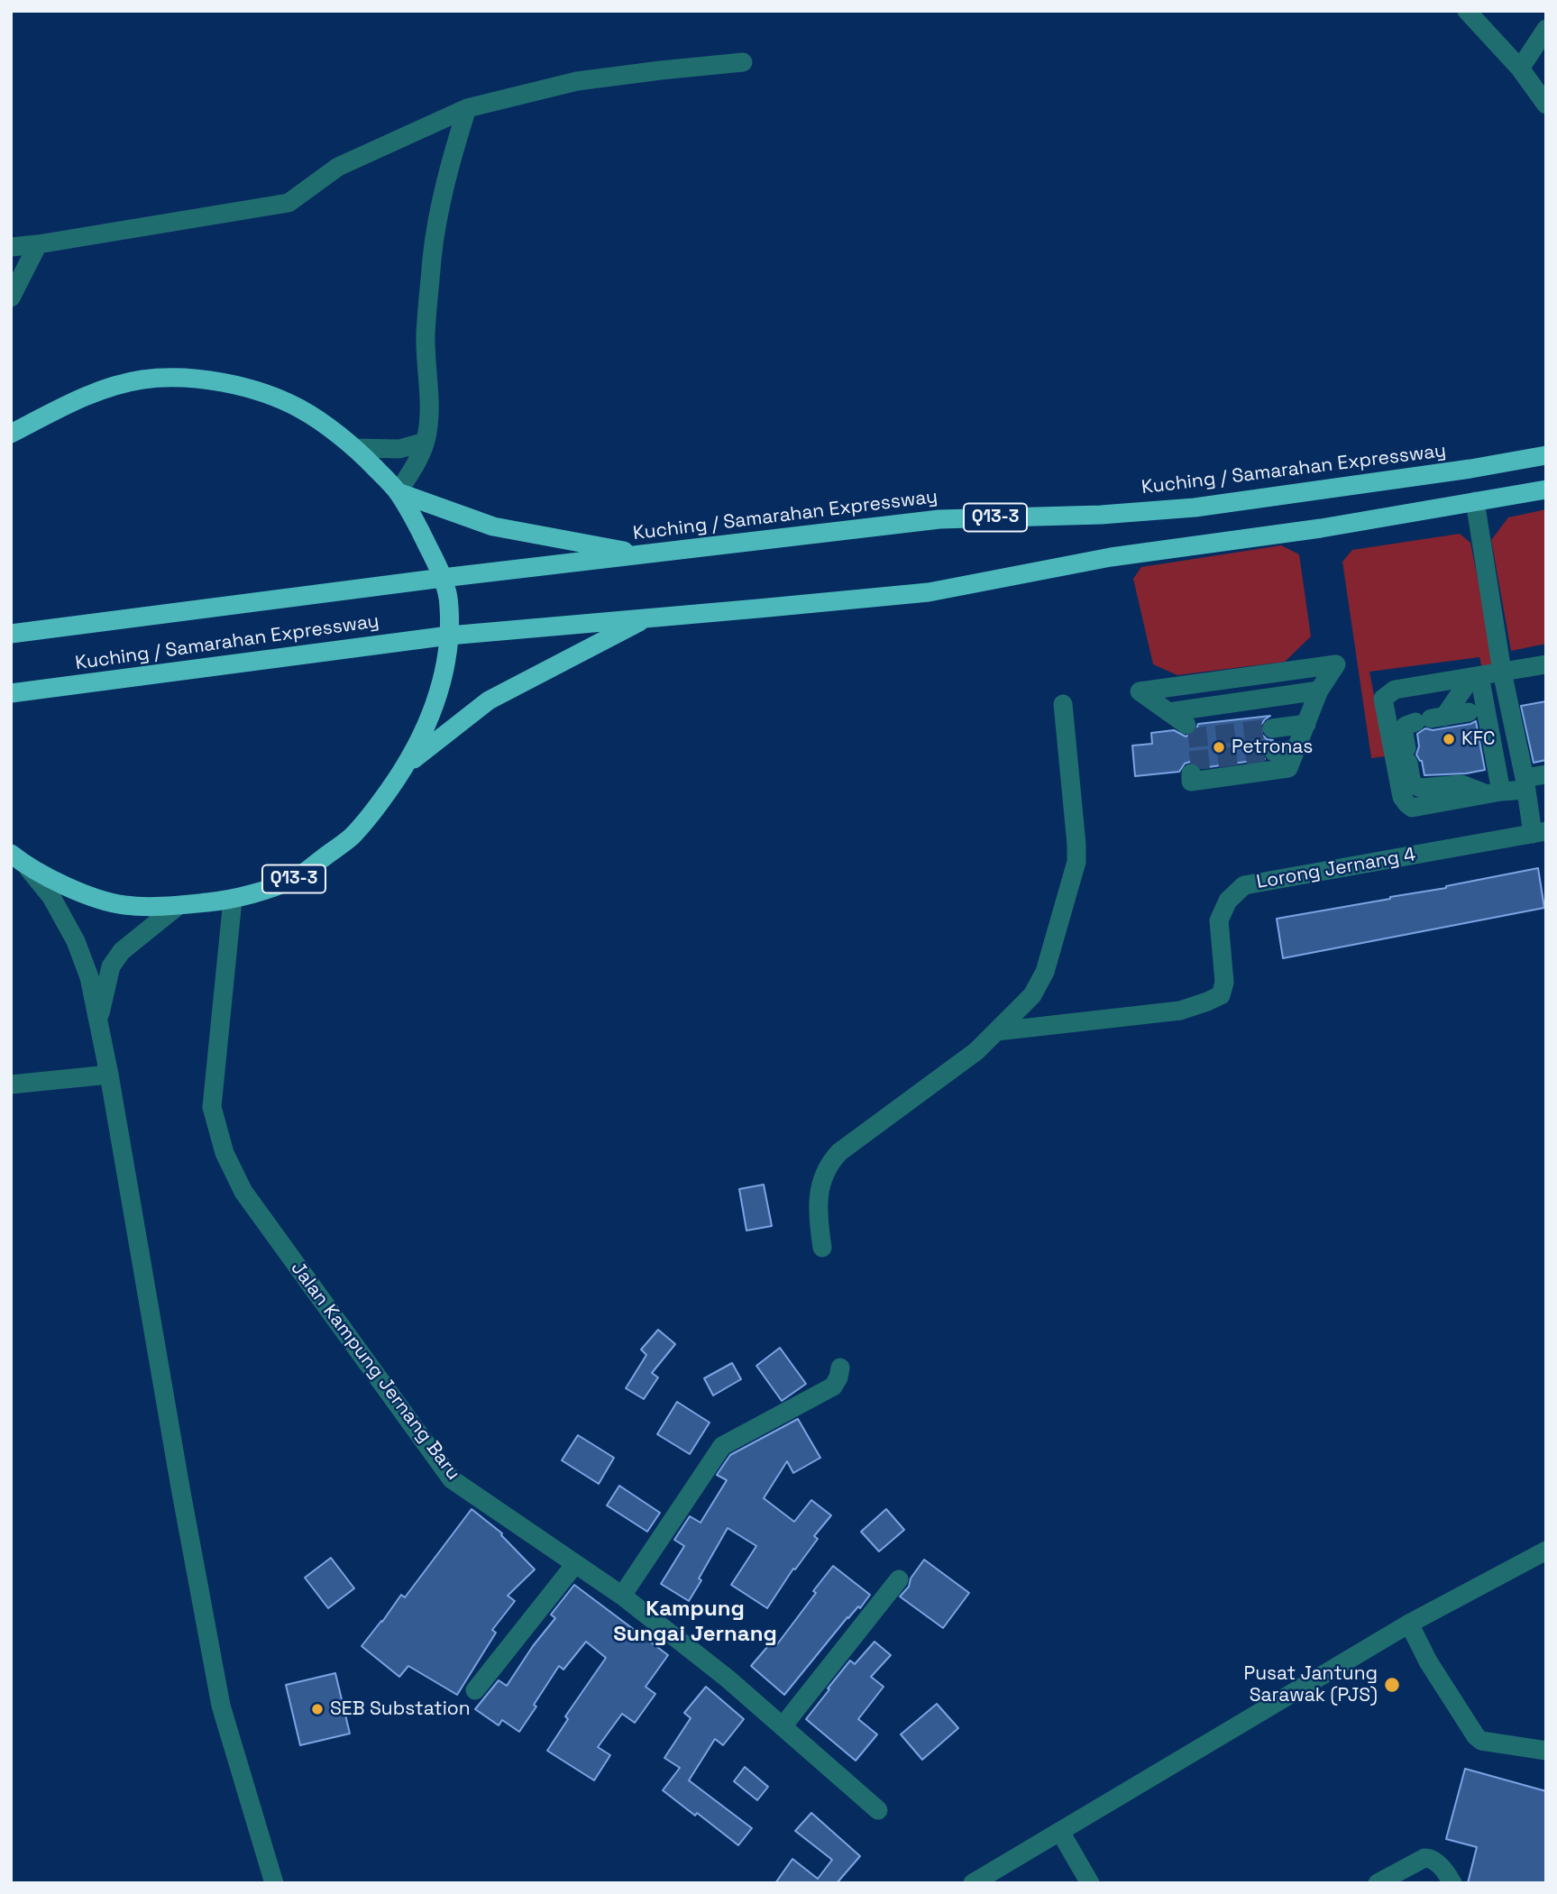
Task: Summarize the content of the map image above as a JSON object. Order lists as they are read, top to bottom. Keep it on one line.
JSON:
{"streets":{"highway":["Kuching / Samarahan Expressway","Q13-3"],"street":["Lorong Jernang 4","Jalan Kampung Jernang Baru"]},"crossings":[["Kuching / Samarahan Expressway","Q13-3"],["Q13-3","Jalan Kampung Jernang Baru"]],"districts":["Kampung Sungai Jernang"],"places":["KFC","Petronas","Pusat Jantung Sarawak (PJS)","SEB Substation"]}
